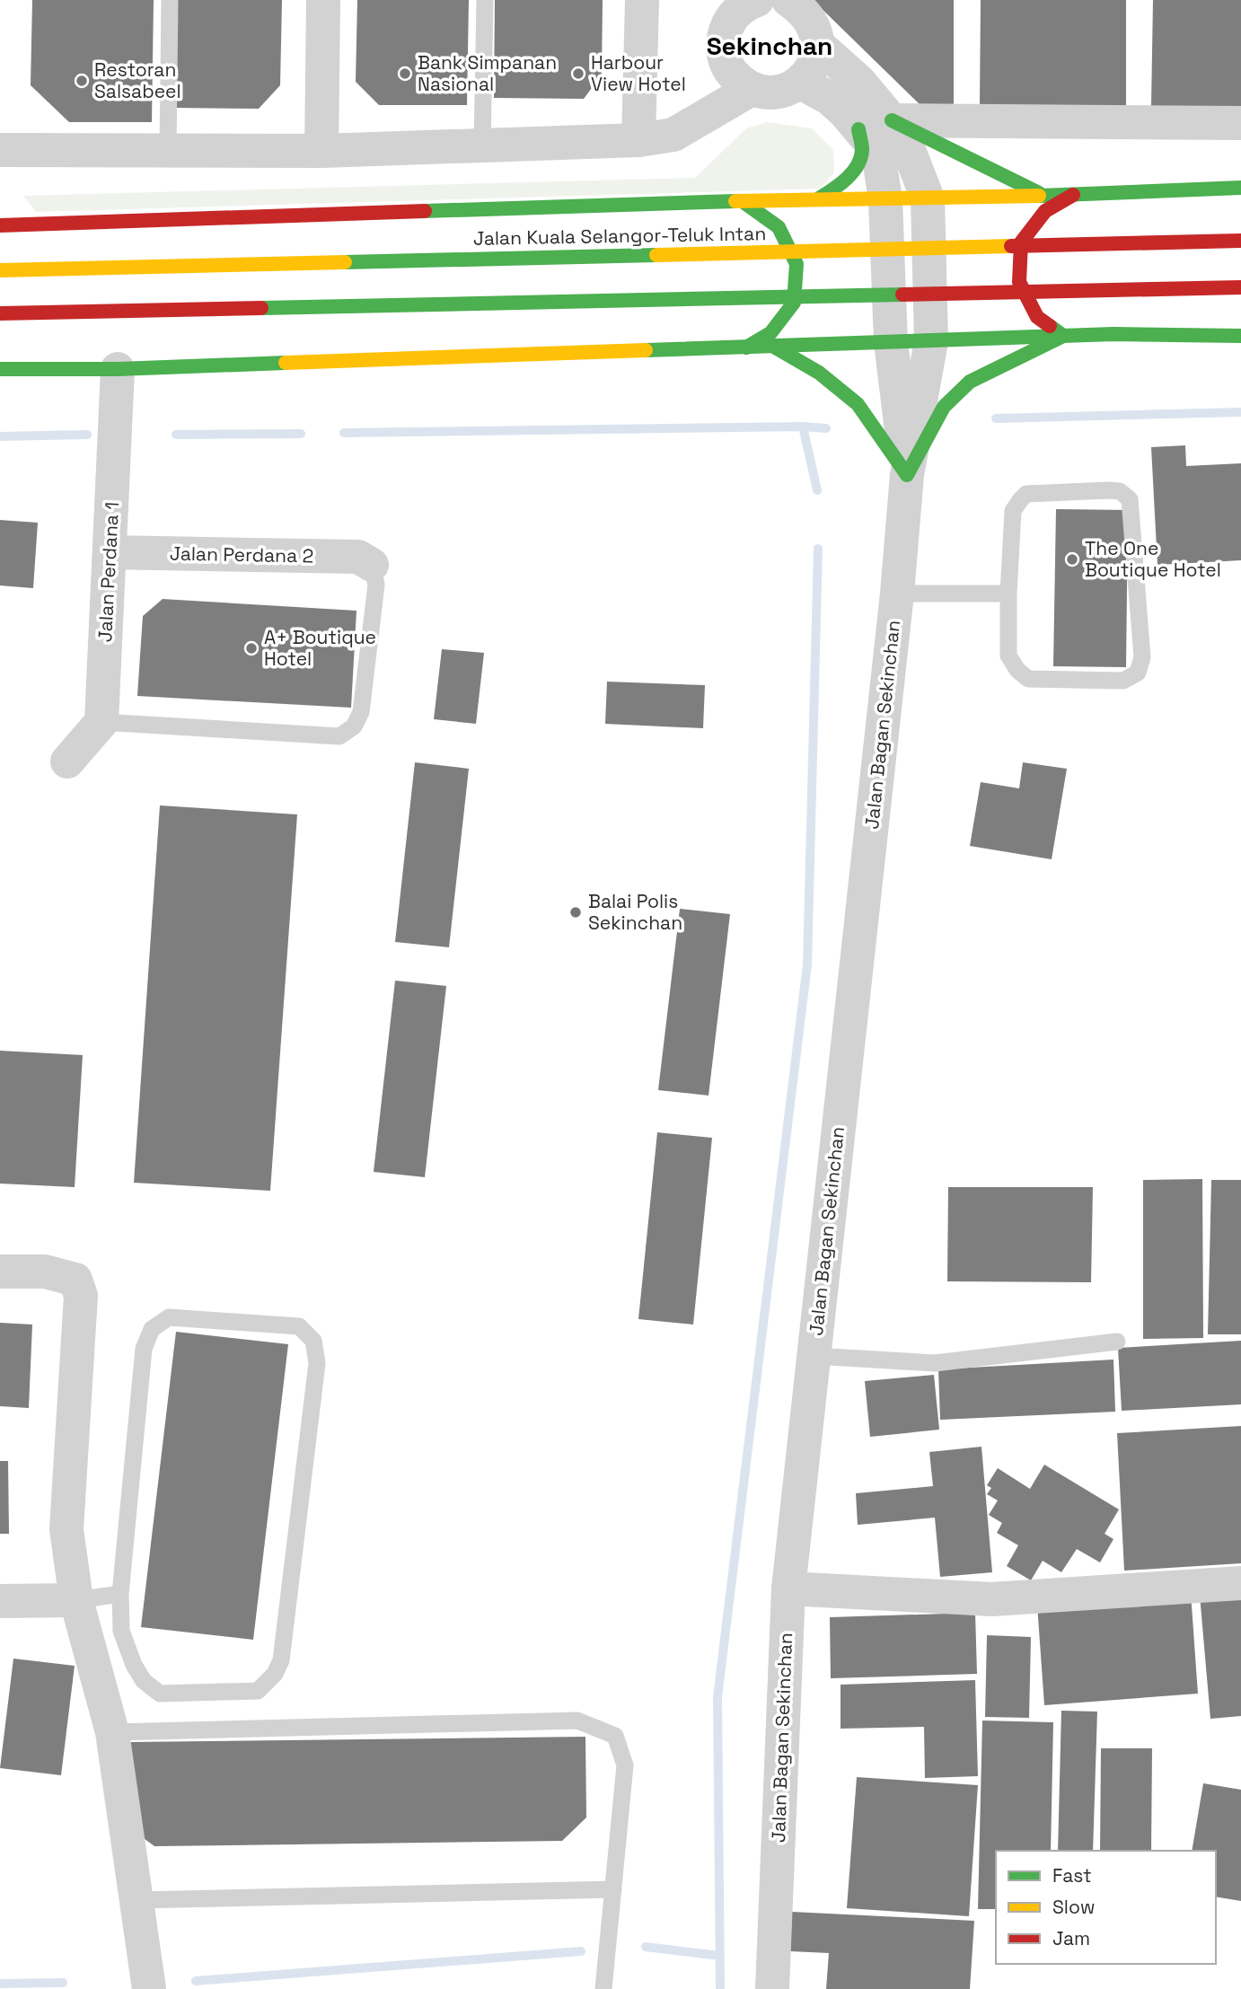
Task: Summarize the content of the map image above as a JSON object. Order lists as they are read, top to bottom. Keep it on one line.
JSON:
{"streets":{"highway":["Jalan Kuala Selangor-Teluk Intan"],"street":["Jalan Perdana 2","Jalan Perdana 1","Jalan Bagan Sekinchan"]},"crossings":[["Jalan Perdana 2","Jalan Perdana 1"]],"districts":["Sekinchan"],"places":["Bank Simpanan Nasional","Harbour View Hotel","Restoran Salsabeel","The One Boutique Hotel","A+ Boutique Hotel","Balai Polis Sekinchan"],"legend":["Fast","Slow","Jam"]}
